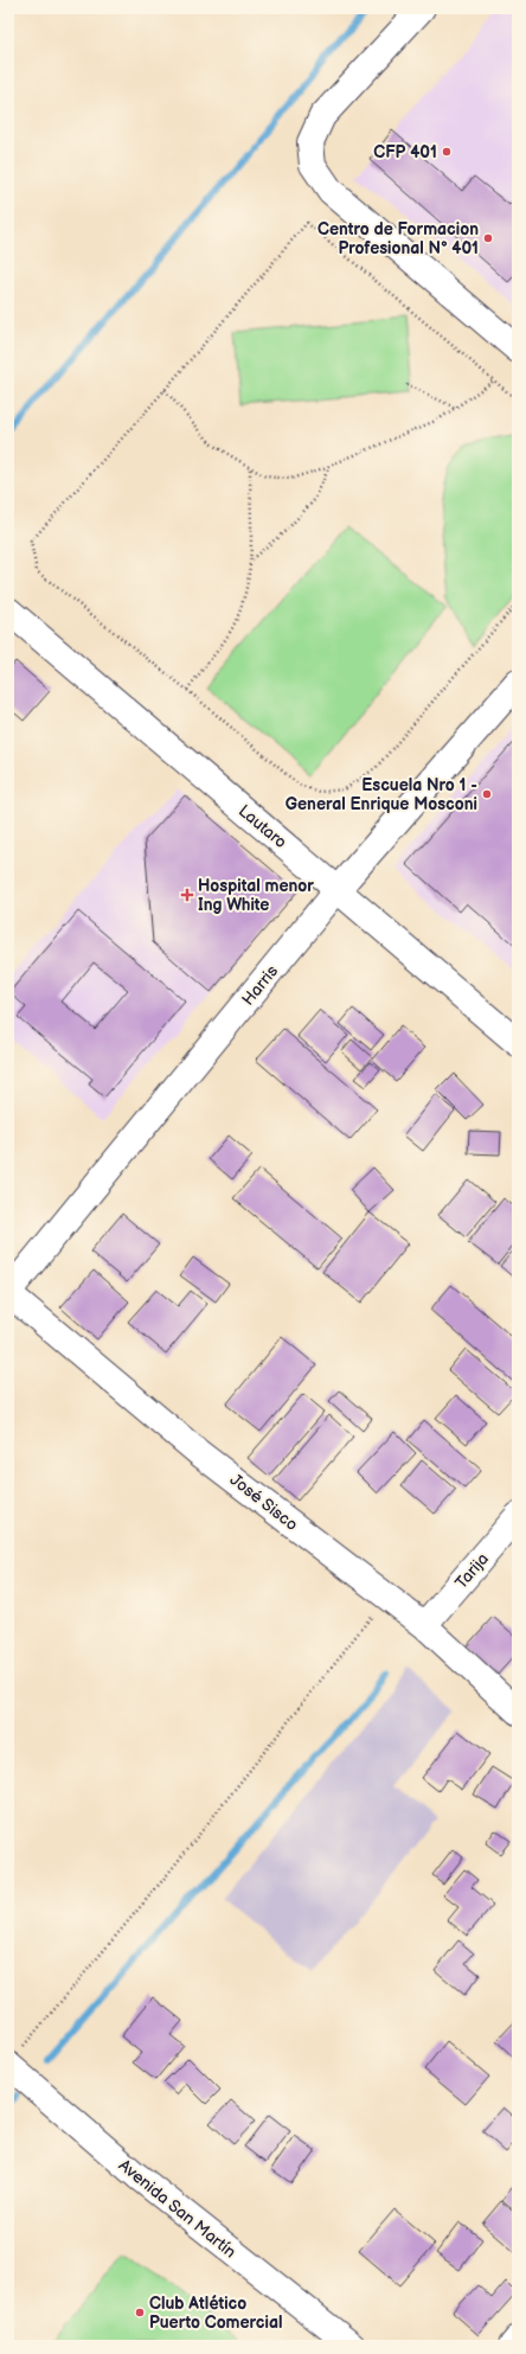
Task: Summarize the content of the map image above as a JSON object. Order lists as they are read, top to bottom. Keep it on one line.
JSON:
{"streets":{"street":["Lautaro","Harris","José Sisco","Tarija","Avenida San Martín"]},"crossings":[["Lautaro","Harris"],["Harris","José Sisco"],["José Sisco","Tarija"]],"places":{"other":["CFP 401","Centro de Formacion Profesional N° 401","Escuela Nro 1 - General Enrique Mosconi","Club Atlético Puerto Comercial"],"health":["Hospital menor Ing White"]}}
